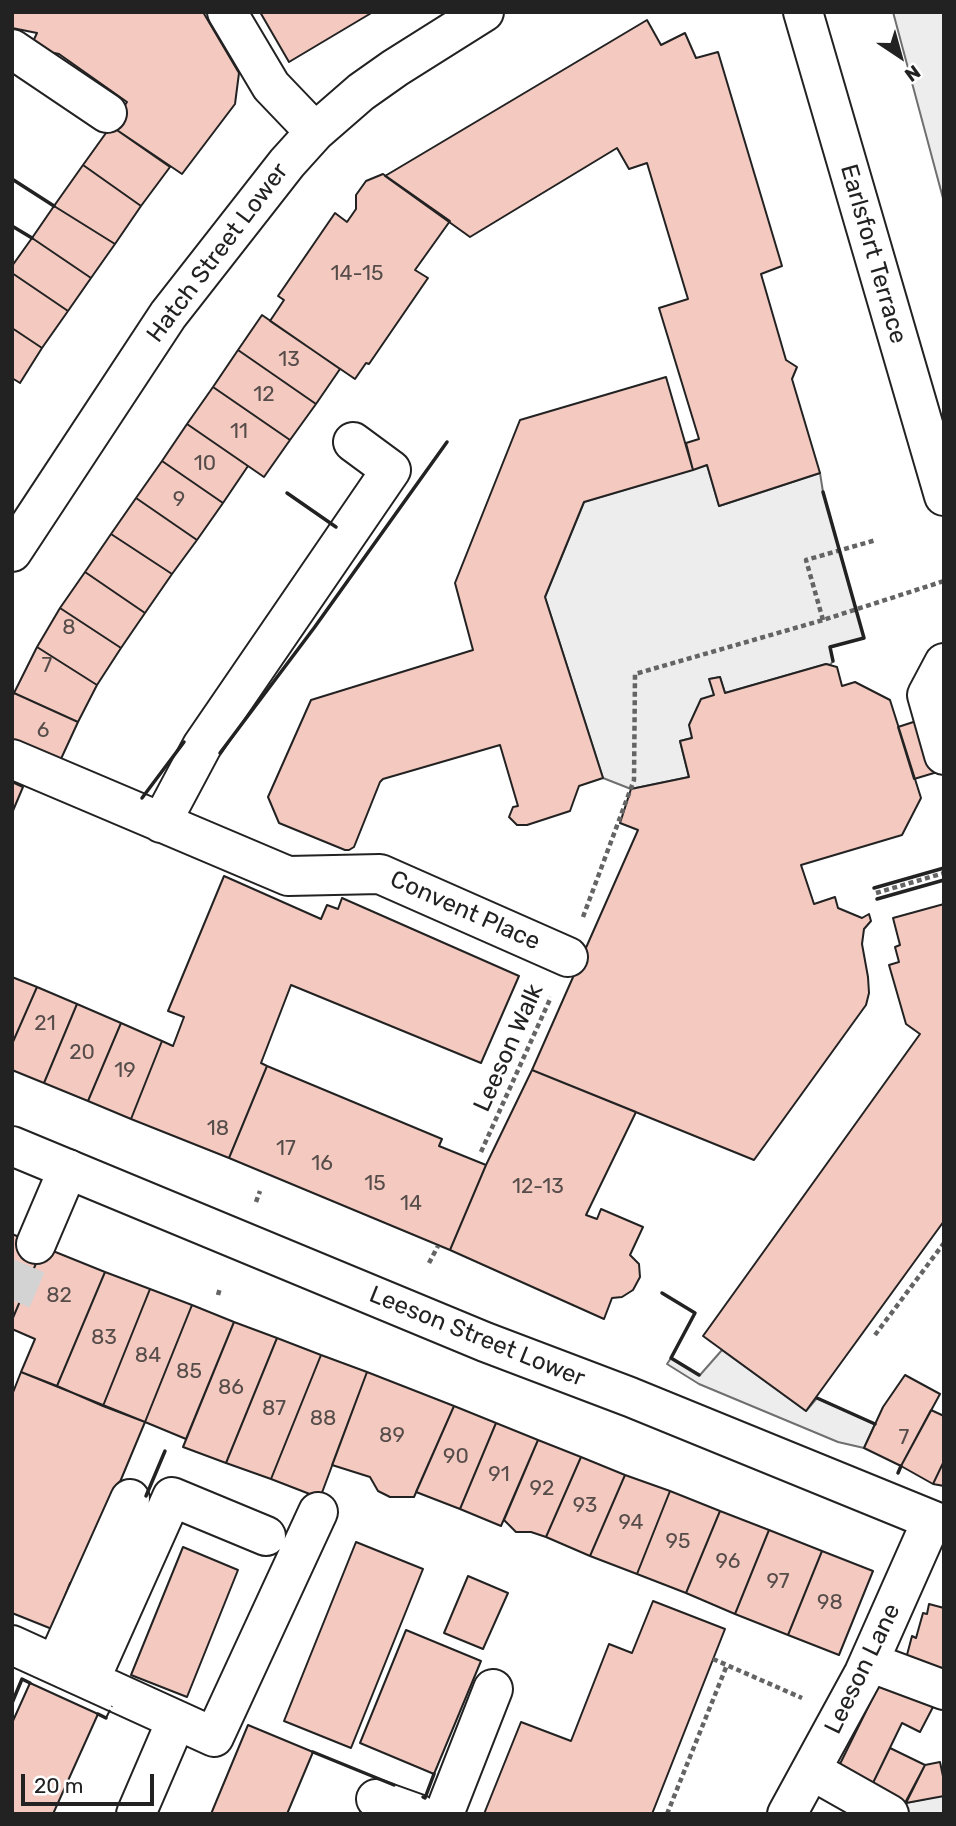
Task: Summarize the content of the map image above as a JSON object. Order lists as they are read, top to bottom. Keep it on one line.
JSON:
{"streets":{"main road":["Hatch Street Lower","Earlsfort Terrace","Convent Place","Leeson Street Lower","Leeson Lane"],"path":["Leeson Walk"]},"crossings":[["Convent Place","Leeson Walk"],["Leeson Street Lower","Leeson Lane"]],"house_numbers":["14-15","13","12","11","10","9","8","7","6","21","20","19","18","17","16","15","12-13","14","82","83","84","85","86","87","88","89","7","90","91","92","93","94","95","96","97","98"],"scale_bar":"20 m","north":"bottom right"}
